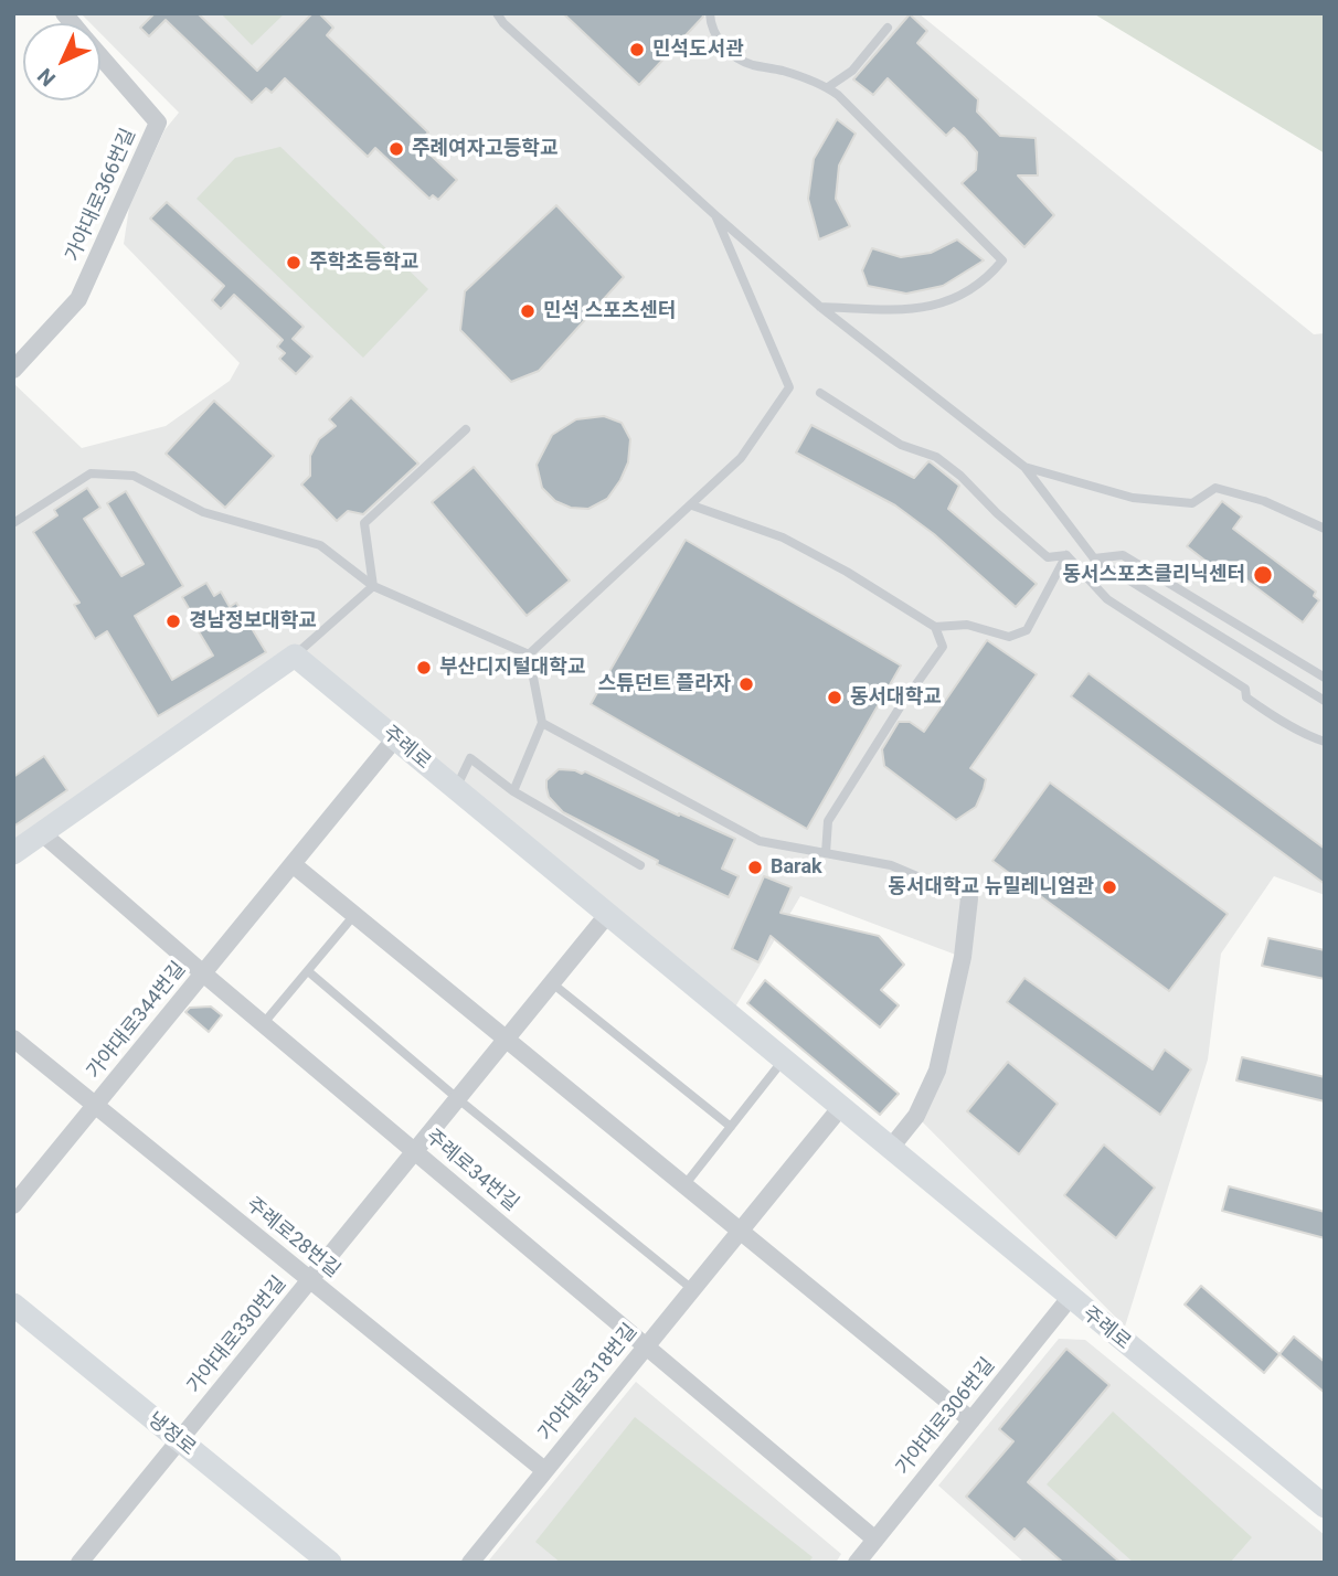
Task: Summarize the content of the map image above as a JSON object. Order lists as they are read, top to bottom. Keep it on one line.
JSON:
{"streets":{"street":["가야대로366번길","주례로","가야대로344번길","주례로34번길","주례로28번길","가야대로330번길","가야대로318번길","가야대로306번길","냉정로"]},"crossings":[["주례로","가야대로344번길"],["주례로","가야대로330번길"],["주례로","가야대로318번길"],["주례로","가야대로306번길"],["가야대로344번길","주례로34번길"],["가야대로344번길","주례로28번길"],["주례로34번길","가야대로330번길"],["주례로34번길","가야대로318번길"],["주례로34번길","가야대로306번길"],["주례로28번길","가야대로330번길"],["주례로28번길","가야대로318번길"],["가야대로330번길","냉정로"]],"places":["민석도서관","주례여자고등학교","주학초등학교","민석 스포츠센터","동서스포츠클리닉센터","경남정보대학교","부산디지털대학교","스튜던트 플라자","동서대학교","Barak","동서대학교 뉴밀레니엄관"],"north":"bottom left"}
